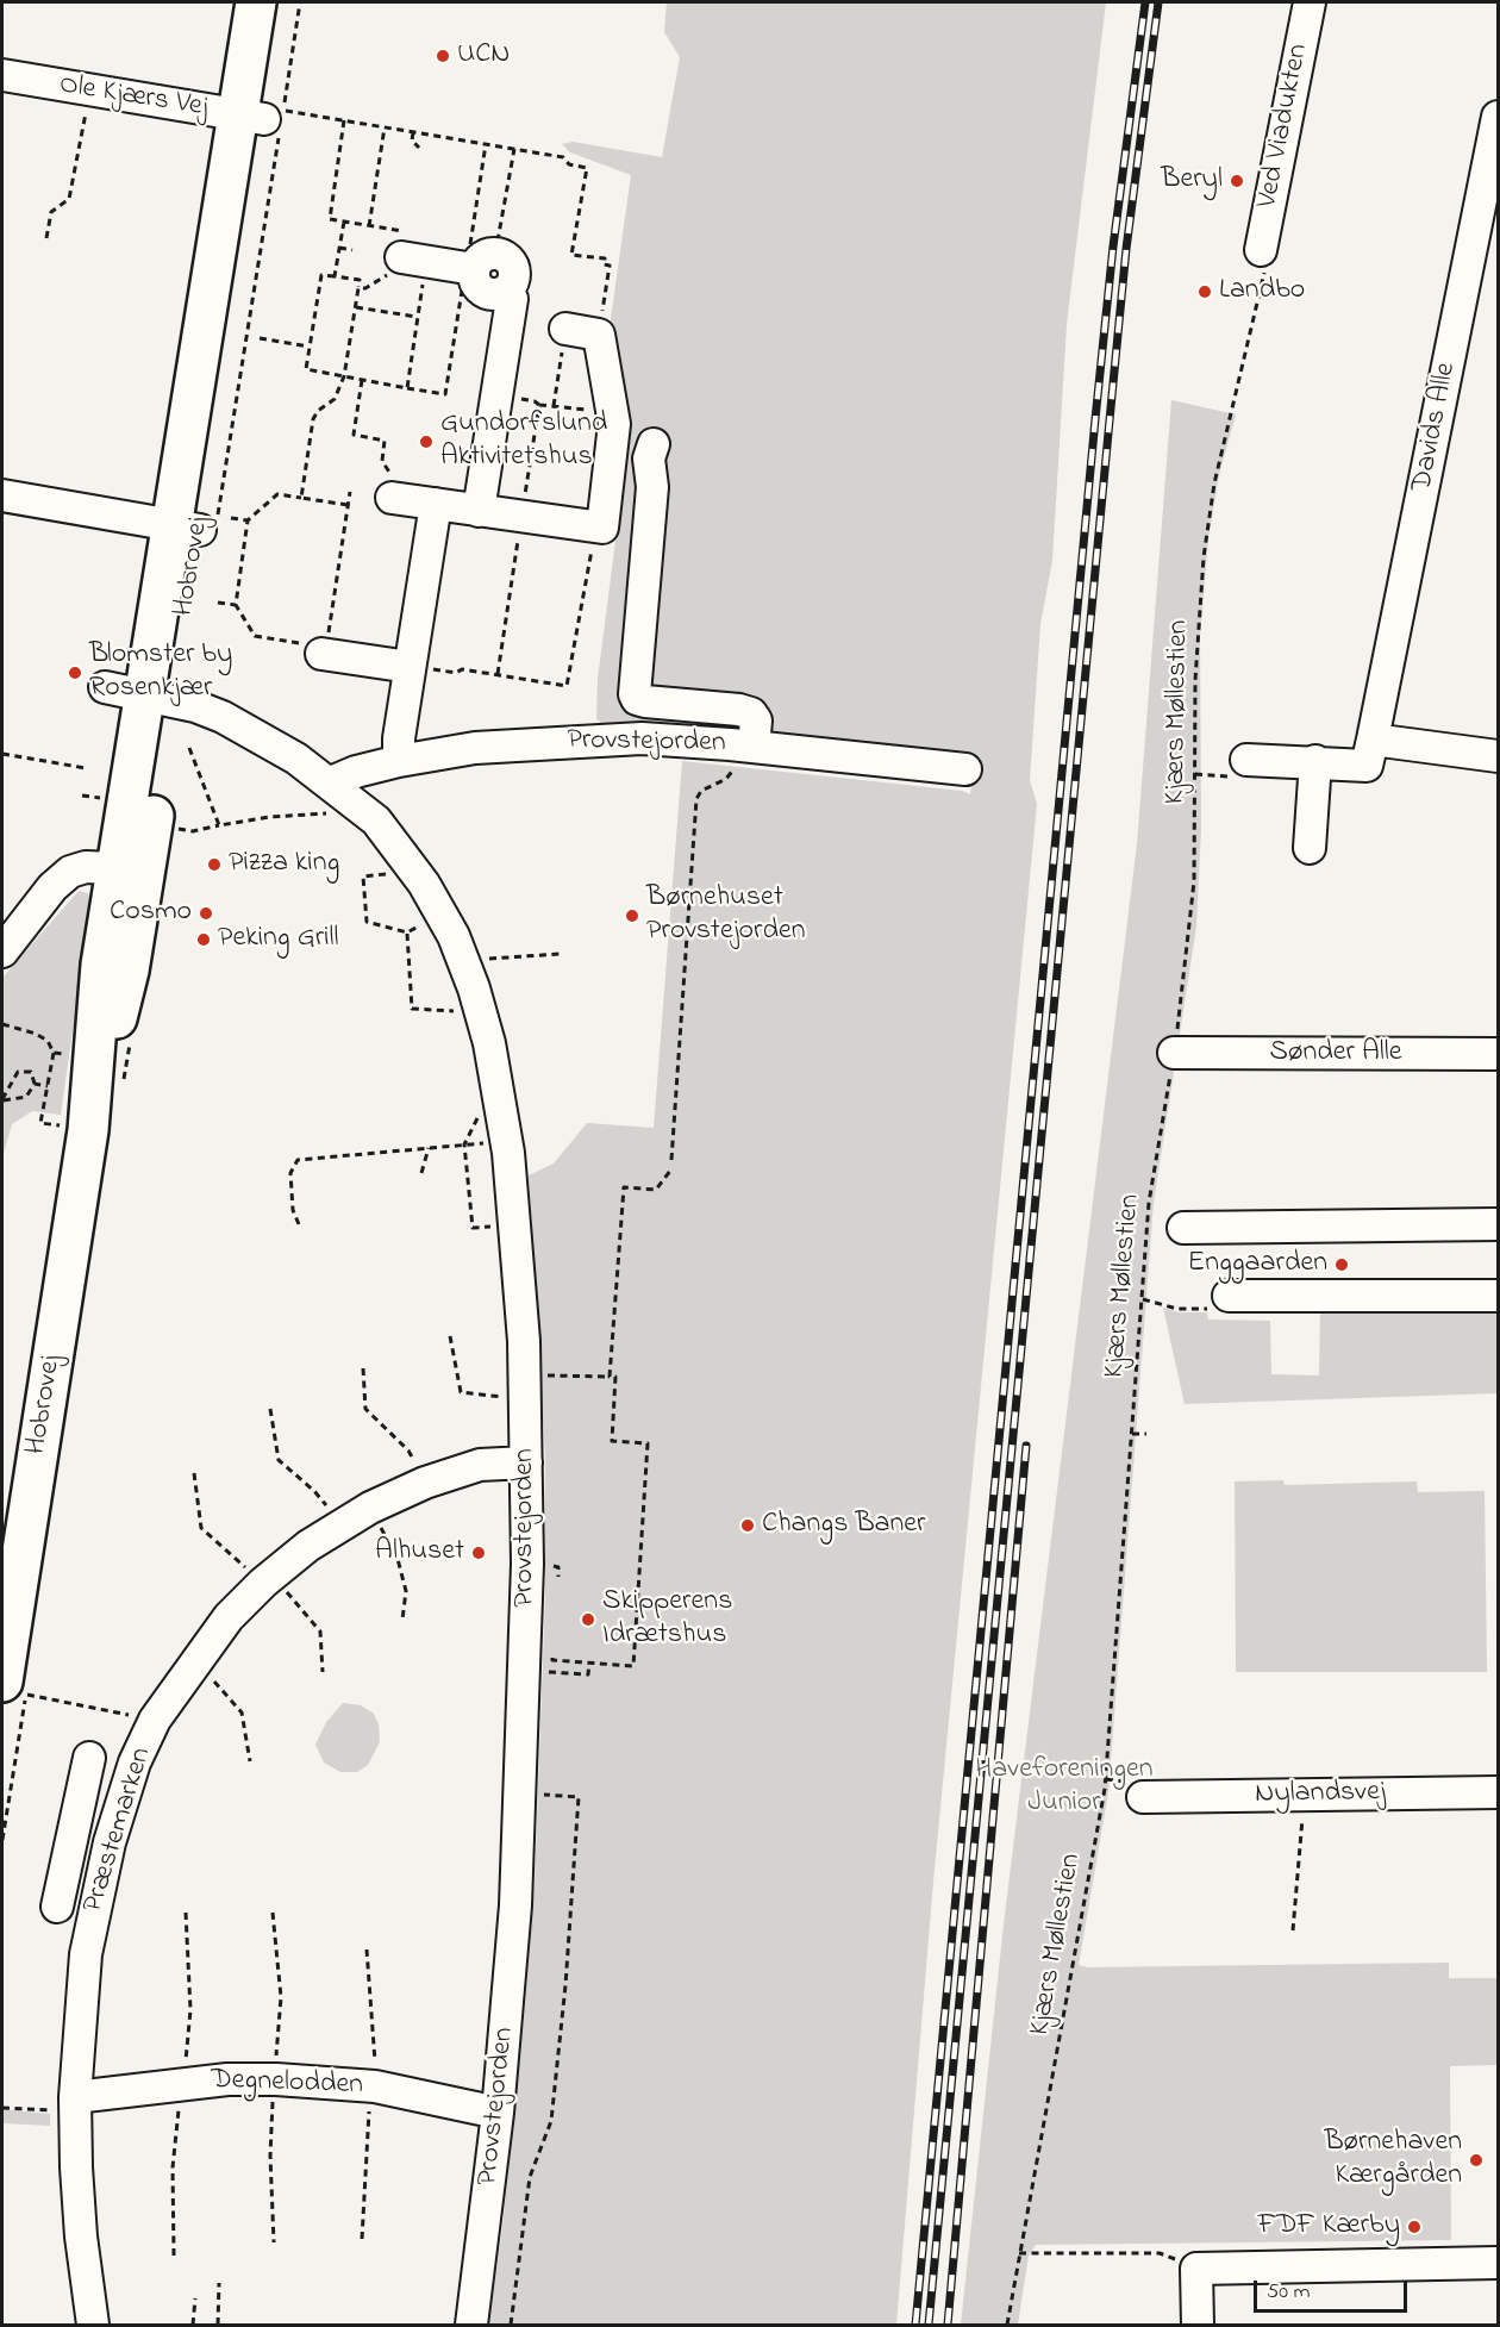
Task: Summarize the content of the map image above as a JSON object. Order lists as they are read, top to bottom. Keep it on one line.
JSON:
{"streets":{"main road":["Hobrovej"],"street":["Ole Kjærs Vej","Ved Viadukten","Davids Alle","Provstejorden","Sønder Alle","Nylandsvej","Præstemarken","Degnelodden"],"path":["Kjærs Møllestien"]},"crossings":[["Ole Kjærs Vej","Hobrovej"],["Ved Viadukten","Kjærs Møllestien"],["Hobrovej","Provstejorden"],["Kjærs Møllestien","Sønder Alle"],["Provstejorden","Præstemarken"],["Provstejorden","Degnelodden"],["Præstemarken","Degnelodden"]],"parks":["Haveforeningen Junior"],"places":["UCN","Beryl","Landbo","Gundorfslund Aktivitetshus","Blomster by Rosenkjær","Pizza king","Cosmo","Børnehuset Provstejorden","Peking Grill","Enggaarden","Changs Baner","Alhuset","Skipperens Idrætshus","Børnehaven Kærgården","FDF Kærby"],"scale_bar":"50 m"}
